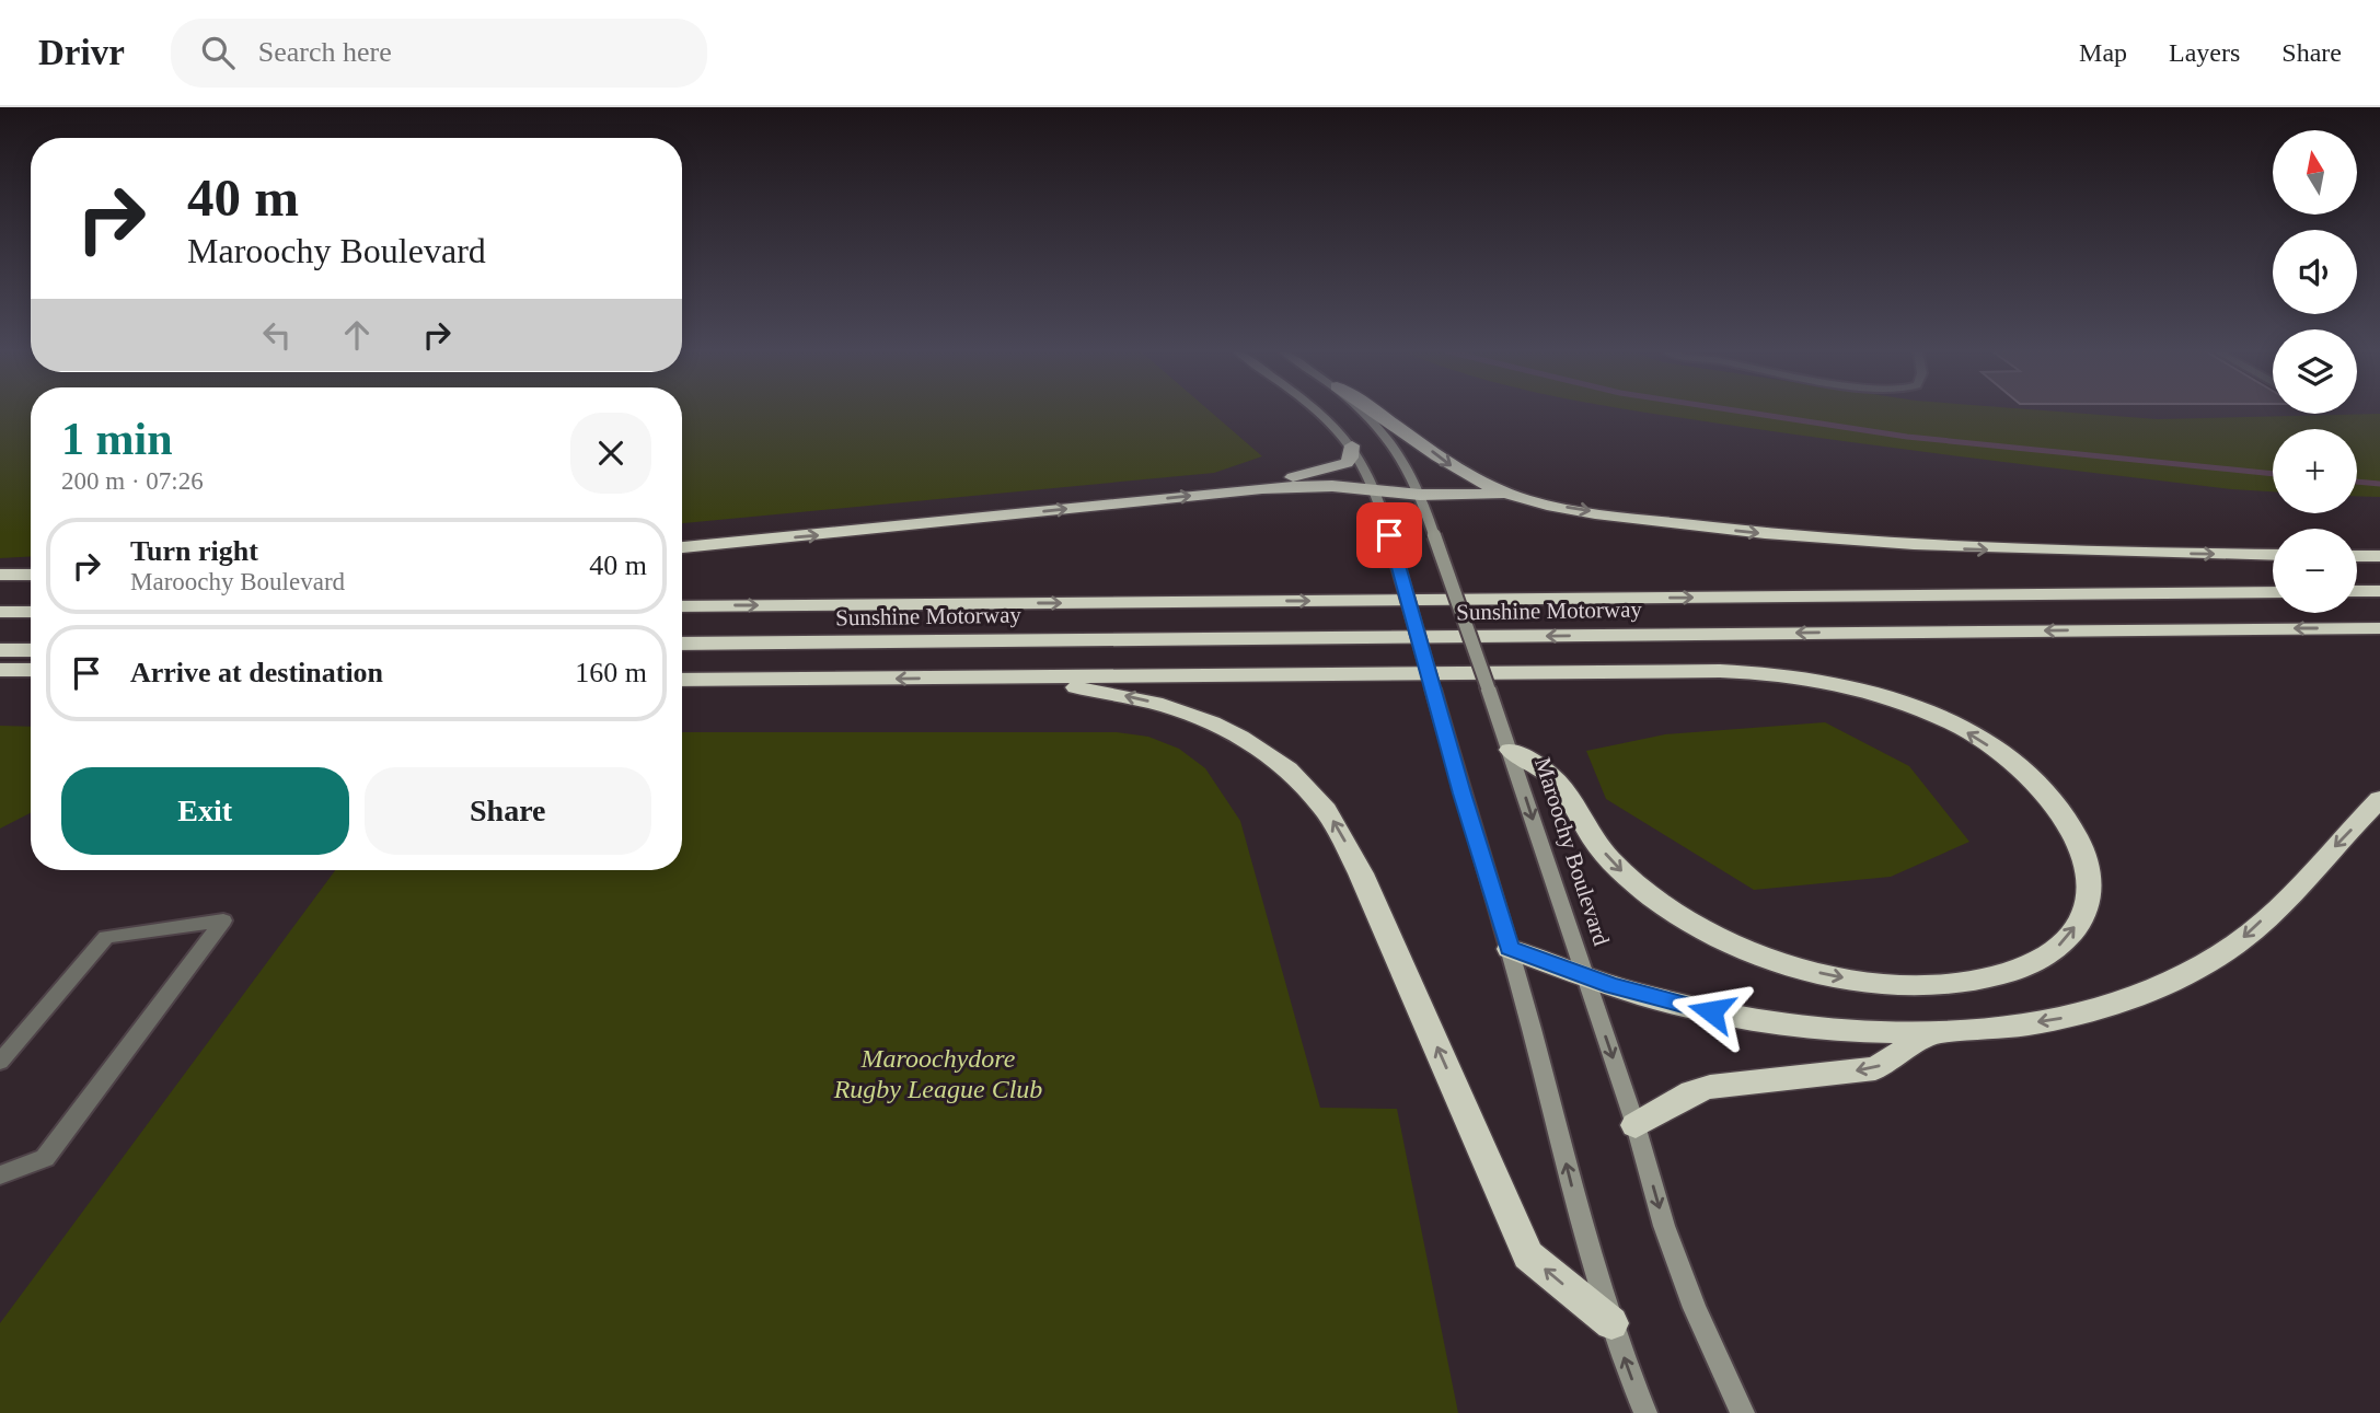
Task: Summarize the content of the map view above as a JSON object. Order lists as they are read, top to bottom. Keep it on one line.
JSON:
{"streets":{"highway":["Sunshine Motorway"],"main road":["Maroochy Boulevard"]},"parks":["Maroochydore Rugby League Club"],"north":"top","page":{"header":"Drivr","search":"Search here","nav":["Map","Layers","Share"],"map_buttons":["+","−"],"turn":["40 m","Maroochy Boulevard"],"heading":["1 min","200 m · 07:26"],"list":[{"name":"Turn right","note":"Maroochy Boulevard","value":"40 m"},{"name":"Arrive at destination","value":"160 m"}],"buttons":["Exit","Share"]}}
